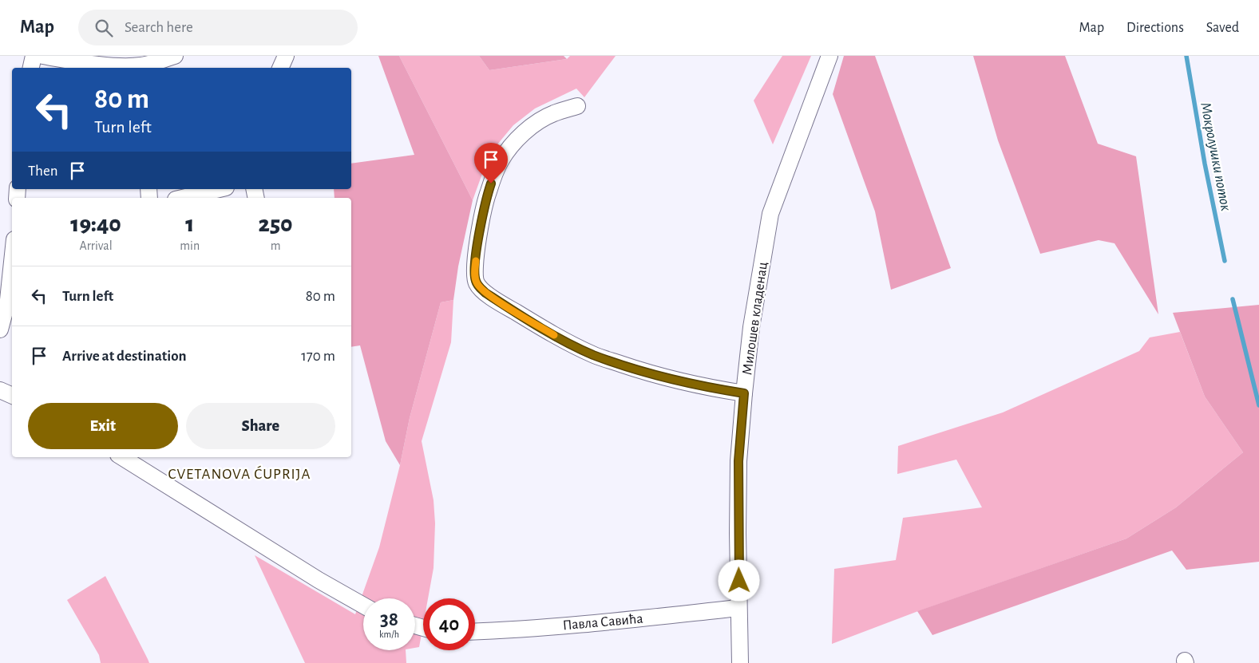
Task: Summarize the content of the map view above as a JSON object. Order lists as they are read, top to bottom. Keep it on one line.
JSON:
{"streets":{"street":["Милошев кладенац","Павла Савића"]},"crossings":[["Милошев кладенац","Павла Савића"]],"districts":["CVETANOVA ĆUPRIJA"],"water":["Мокролушки поток"],"page":{"header":"Map","search":"Search here","nav":["Map","Directions","Saved"],"turn":["80 m","Turn left"],"then":"Then","eta":["19:40","Arrival","1","min","250","m"],"list":[{"name":"Turn left","value":"80 m"},{"name":"Arrive at destination","value":"170 m"}],"buttons":["Exit","Share"],"speed":"38 km/h","limit":"40"}}
